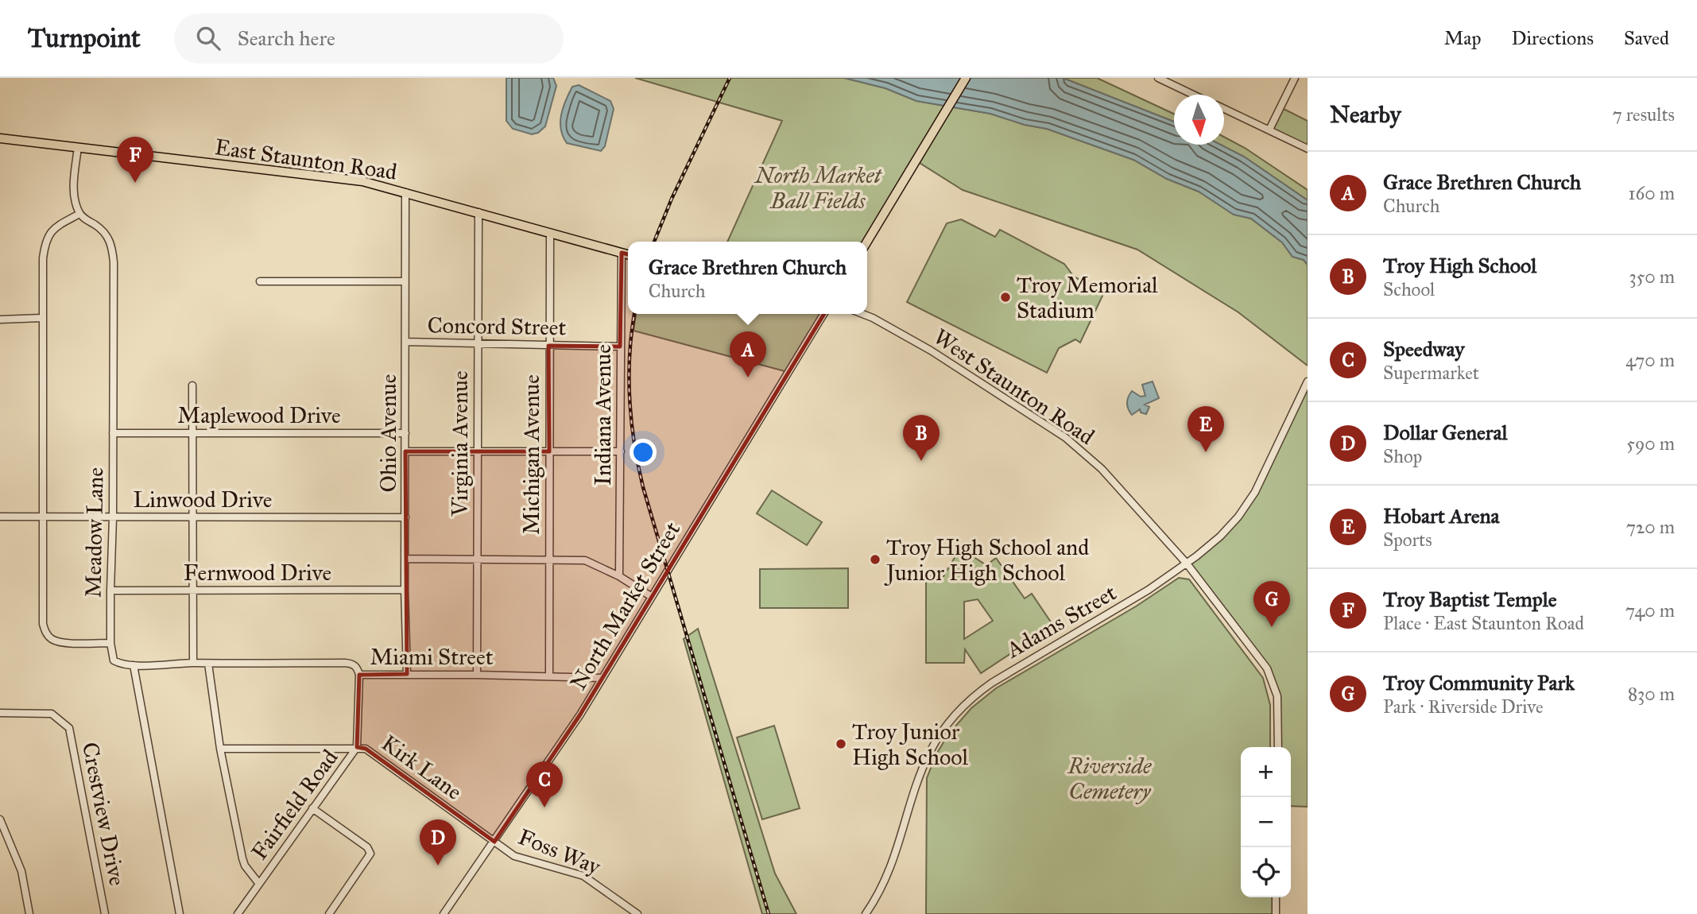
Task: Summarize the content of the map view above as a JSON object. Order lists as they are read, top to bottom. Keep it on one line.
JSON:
{"streets":{"main road":["East Staunton Road"],"street":["Concord Street","West Staunton Road","Maplewood Drive","Indiana Avenue","Ohio Avenue","Virginia Avenue","Michigan Avenue","Linwood Drive","Meadow Lane","Fernwood Drive","North Market Street","Adams Street","Miami Street","Kirk Lane","Fairfield Road","Crestview Drive","Foss Way"]},"crossings":[["East Staunton Road","Indiana Avenue"],["East Staunton Road","Ohio Avenue"],["East Staunton Road","Virginia Avenue"],["East Staunton Road","Michigan Avenue"],["Concord Street","Indiana Avenue"],["Concord Street","Ohio Avenue"],["Concord Street","Virginia Avenue"],["Concord Street","Michigan Avenue"],["West Staunton Road","Adams Street"],["Maplewood Drive","Ohio Avenue"],["Maplewood Drive","Meadow Lane"],["Ohio Avenue","Linwood Drive"],["Ohio Avenue","Fernwood Drive"],["Ohio Avenue","Miami Street"],["Virginia Avenue","Miami Street"],["Michigan Avenue","Miami Street"],["Linwood Drive","Meadow Lane"],["Meadow Lane","Fernwood Drive"],["Meadow Lane","Miami Street"],["North Market Street","Miami Street"],["North Market Street","Kirk Lane"],["North Market Street","Foss Way"],["Miami Street","Fairfield Road"],["Kirk Lane","Fairfield Road"],["Kirk Lane","Foss Way"]],"parks":["North Market Ball Fields","Riverside Cemetery"],"places":["Troy Memorial Stadium","Troy High School and Junior High School","Troy Junior High School"],"north":"bottom","page":{"header":"Turnpoint","search":"Search here","nav":["Map","Directions","Saved"],"heading":["Nearby","7 results"],"pins":["F","A","E","B","G","C","D"],"list":[{"mark":"A","name":"Grace Brethren Church","note":"Church","value":"160 m"},{"mark":"B","name":"Troy High School","note":"School","value":"350 m"},{"mark":"C","name":"Speedway","note":"Supermarket","value":"470 m"},{"mark":"D","name":"Dollar General","note":"Shop","value":"590 m"},{"mark":"E","name":"Hobart Arena","note":"Sports","value":"720 m"},{"mark":"F","name":"Troy Baptist Temple","note":"Place · East Staunton Road","value":"740 m"},{"mark":"G","name":"Troy Community Park","note":"Park · Riverside Drive","value":"830 m"}],"popup":["Grace Brethren Church","Church"],"map_buttons":["+","−"]}}
